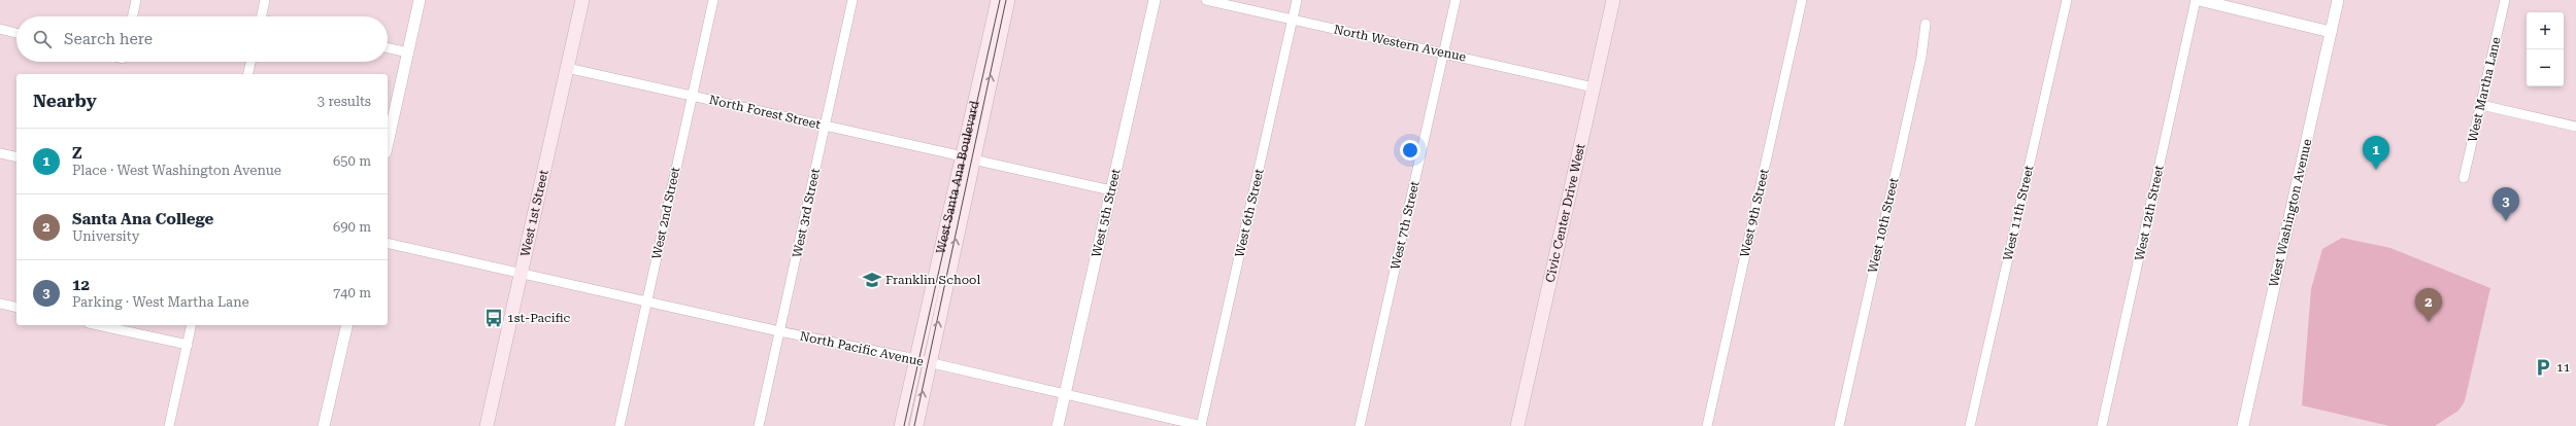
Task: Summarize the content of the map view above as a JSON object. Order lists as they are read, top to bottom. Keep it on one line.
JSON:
{"streets":{"main road":["West Santa Ana Boulevard","West 1st Street","Civic Center Drive West"],"street":["North Western Avenue","West Martha Lane","North Forest Street","West 2nd Street","West 3rd Street","West 5th Street","West 6th Street","West 9th Street","West 11th Street","West 12th Street","West Washington Avenue","West 7th Street","West 10th Street","North Pacific Avenue"]},"crossings":[["North Western Avenue","West 6th Street"],["North Western Avenue","Civic Center Drive West"],["North Western Avenue","West 7th Street"],["North Forest Street","West Santa Ana Boulevard"],["North Forest Street","West 1st Street"],["North Forest Street","West 2nd Street"],["North Forest Street","West 3rd Street"],["North Forest Street","West 5th Street"],["West Santa Ana Boulevard","North Pacific Avenue"],["West 1st Street","North Pacific Avenue"],["West 2nd Street","North Pacific Avenue"],["West 3rd Street","North Pacific Avenue"],["West 5th Street","North Pacific Avenue"],["West 6th Street","North Pacific Avenue"]],"places":{"school or university":["Franklin School"],"bus stop":["1st-Pacific"],"parking":["11"]},"page":{"map_buttons":["+","−"],"search":"Search here","heading":["Nearby","3 results"],"list":[{"mark":"1","name":"Z","note":"Place · West Washington Avenue","value":"650 m"},{"mark":"2","name":"Santa Ana College","note":"University","value":"690 m"},{"mark":"3","name":"12","note":"Parking · West Martha Lane","value":"740 m"}],"pins":["1","3","2"]}}
